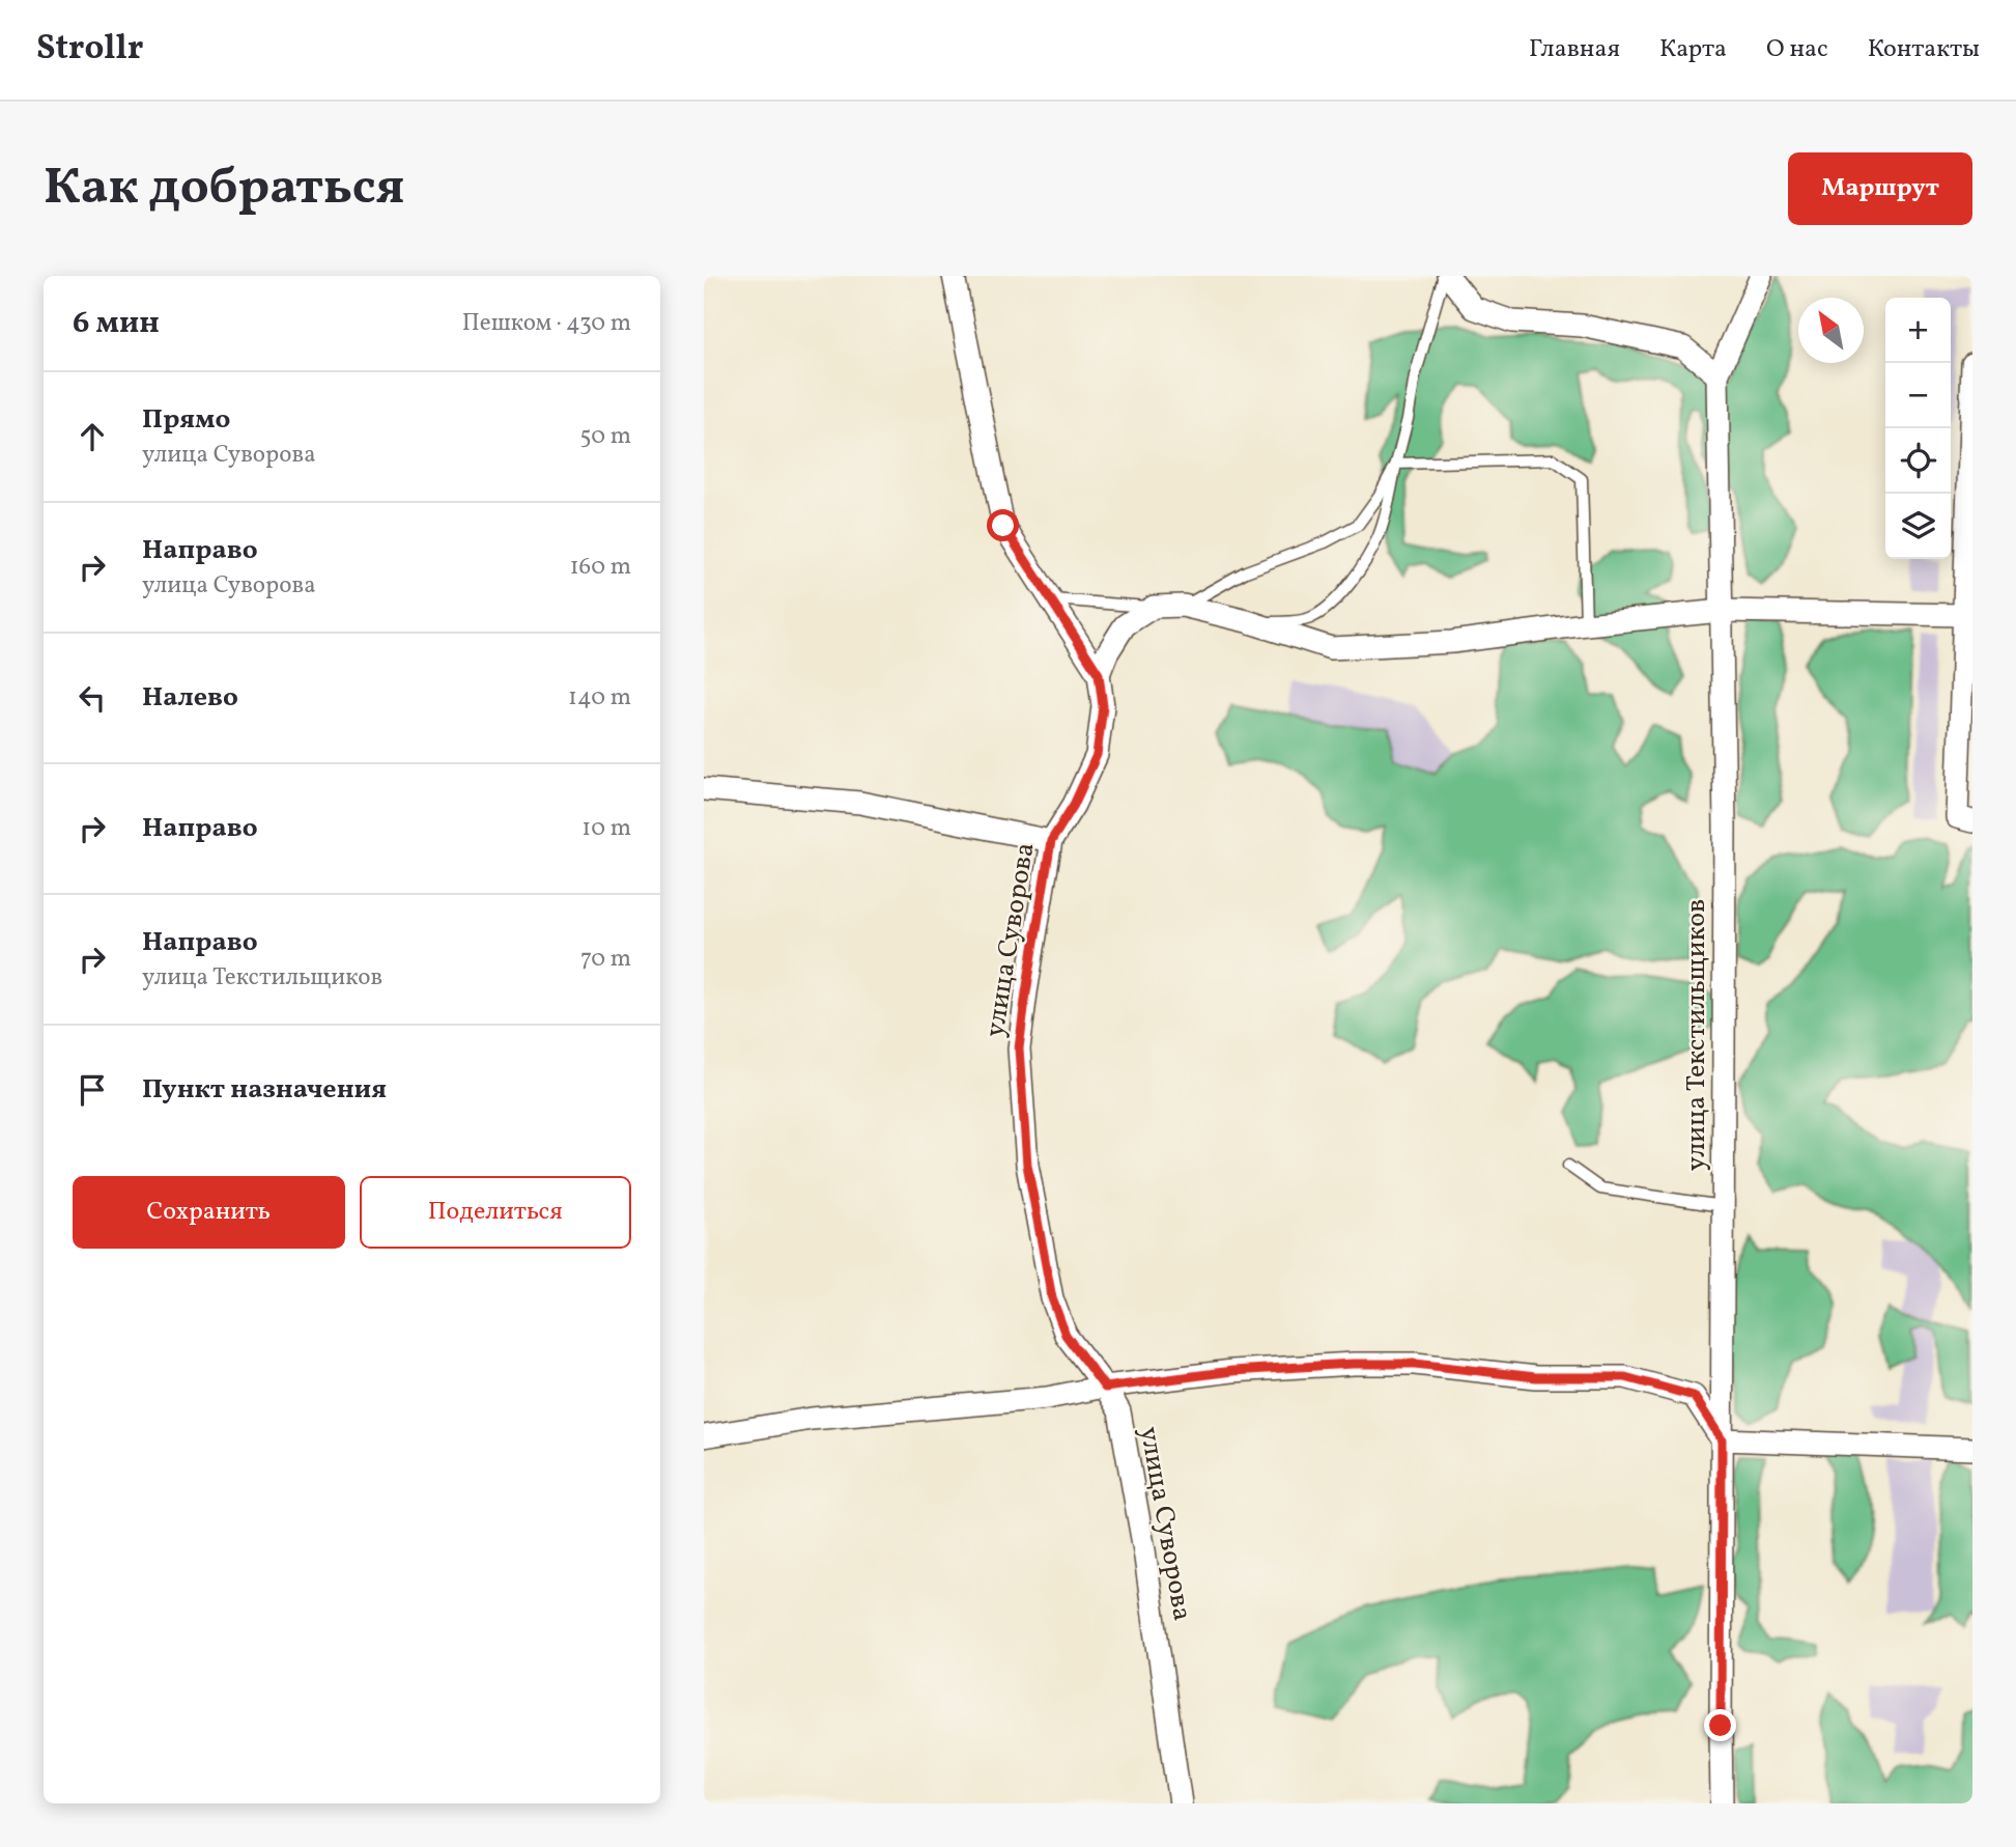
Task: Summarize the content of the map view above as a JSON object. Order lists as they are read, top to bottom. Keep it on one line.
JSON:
{"streets":{"street":["улица Суворова","улица Текстильщиков"]},"north":"top left","page":{"header":"Strollr","nav":["Главная","Карта","О нас","Контакты"],"buttons":["Маршрут",["Сохранить","Поделиться"]],"title":"Как добраться","heading":["6 мин","Пешком · 430 m"],"map_buttons":["+","−"],"list":[["Прямо","улица Суворова","50 m"],["Направо","улица Суворова","160 m"],["Налево","140 m"],["Направо","10 m"],["Направо","улица Текстильщиков","70 m"],"Пункт назначения"]}}
